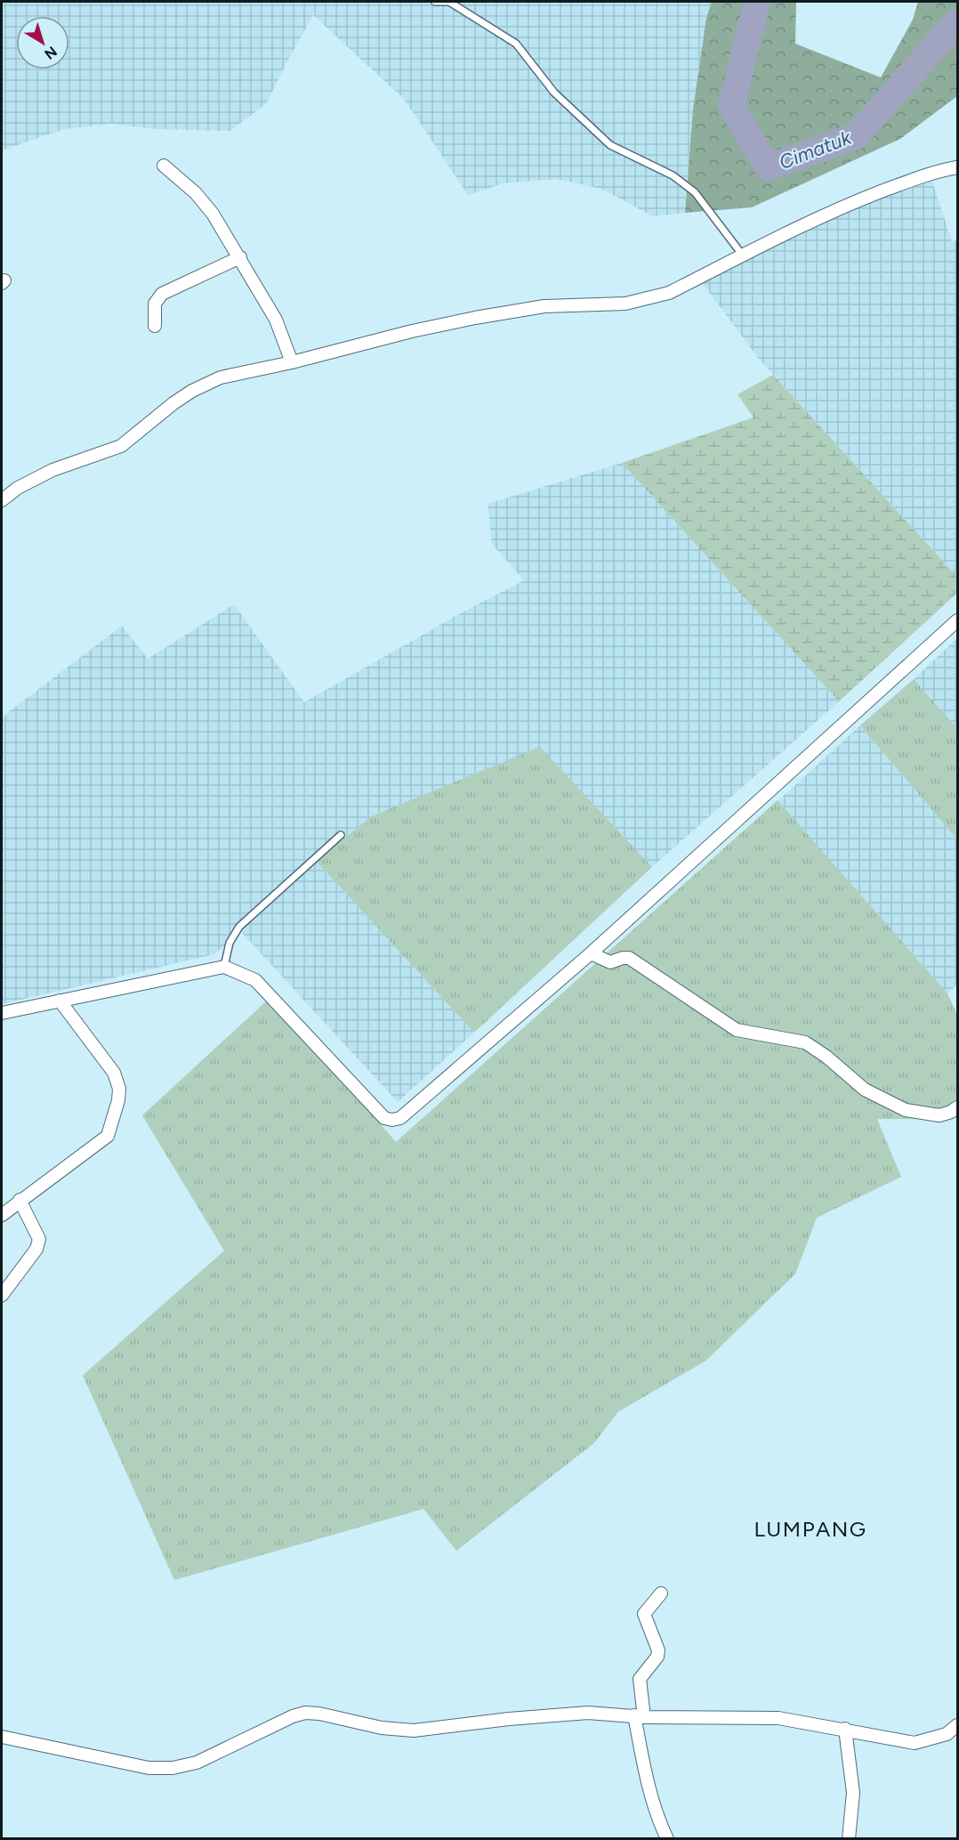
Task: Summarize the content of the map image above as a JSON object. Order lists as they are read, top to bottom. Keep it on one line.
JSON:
{"districts":["LUMPANG"],"water":["Cimatuk"],"north":"bottom right"}
